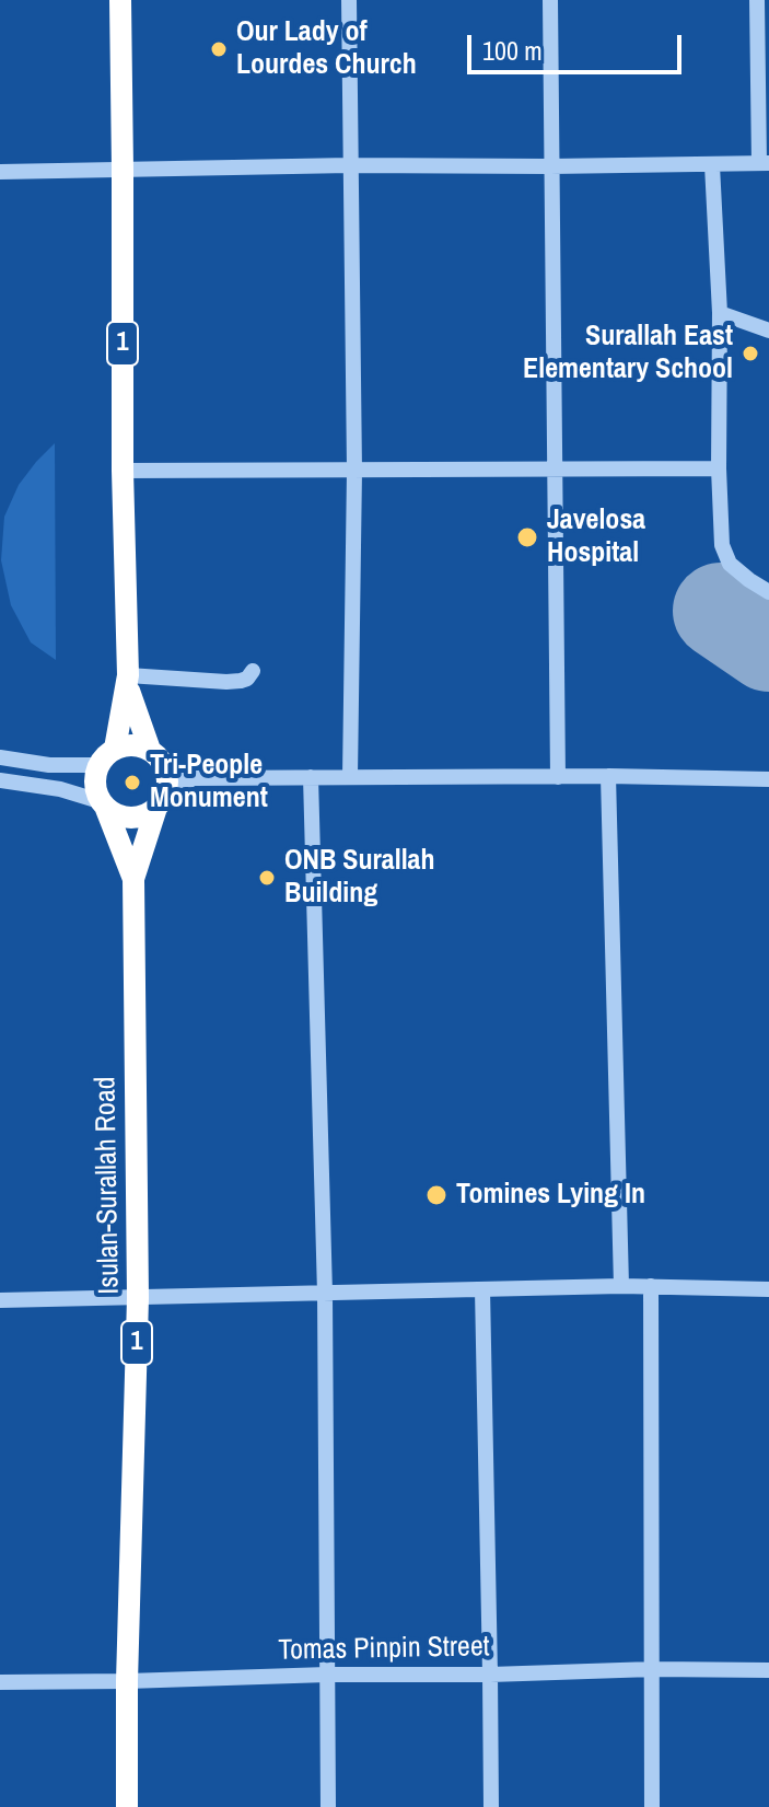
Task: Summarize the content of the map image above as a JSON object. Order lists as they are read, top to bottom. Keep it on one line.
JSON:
{"streets":{"highway":["1","Isulan-Surallah Road"],"street":["Tomas Pinpin Street"]},"crossings":[["1","Isulan-Surallah Road"],["Isulan-Surallah Road","Tomas Pinpin Street"]],"places":["Our Lady of Lourdes Church","Surallah East Elementary School","Javelosa Hospital","Tri-People Monument","ONB Surallah Building","Tomines Lying In"],"scale_bar":"100 m"}
